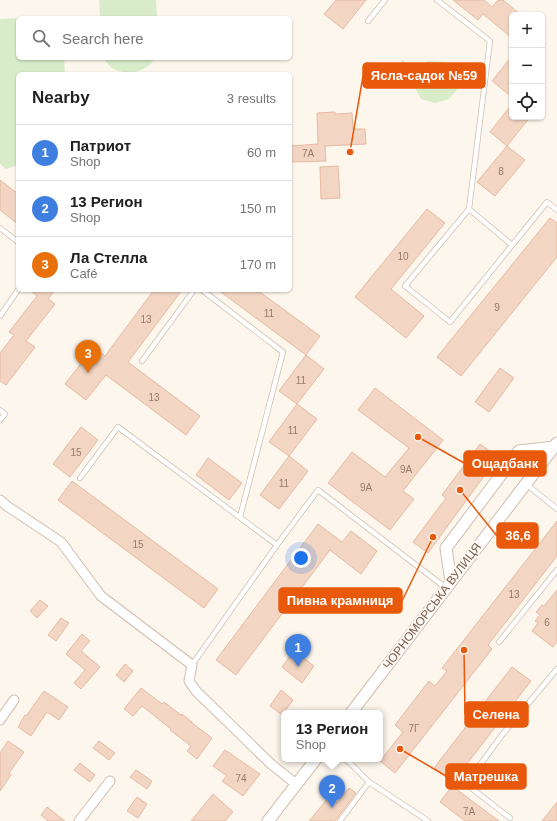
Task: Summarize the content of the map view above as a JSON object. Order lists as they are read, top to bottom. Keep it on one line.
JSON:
{"streets":{"street":["ЧОРНОМОРСЬКА ВУЛИЦЯ"]},"places":["Ясла-садок №59","Ощадбанк","36,6","Пивна крамниця","Селена","Матрешка"],"house_numbers":["7А","8","10","9","11","13","11","13","11","15","9А","11","9А","15","13","6","7Г","74","7А"],"page":{"map_buttons":["+","−"],"search":"Search here","heading":["Nearby","3 results"],"list":[{"mark":"1","name":"Патриот","note":"Shop","value":"60 m"},{"mark":"2","name":"13 Регион","note":"Shop","value":"150 m"},{"mark":"3","name":"Ла Стелла","note":"Café","value":"170 m"}],"pins":["3","1","2"],"popup":["13 Регион","Shop"]}}
